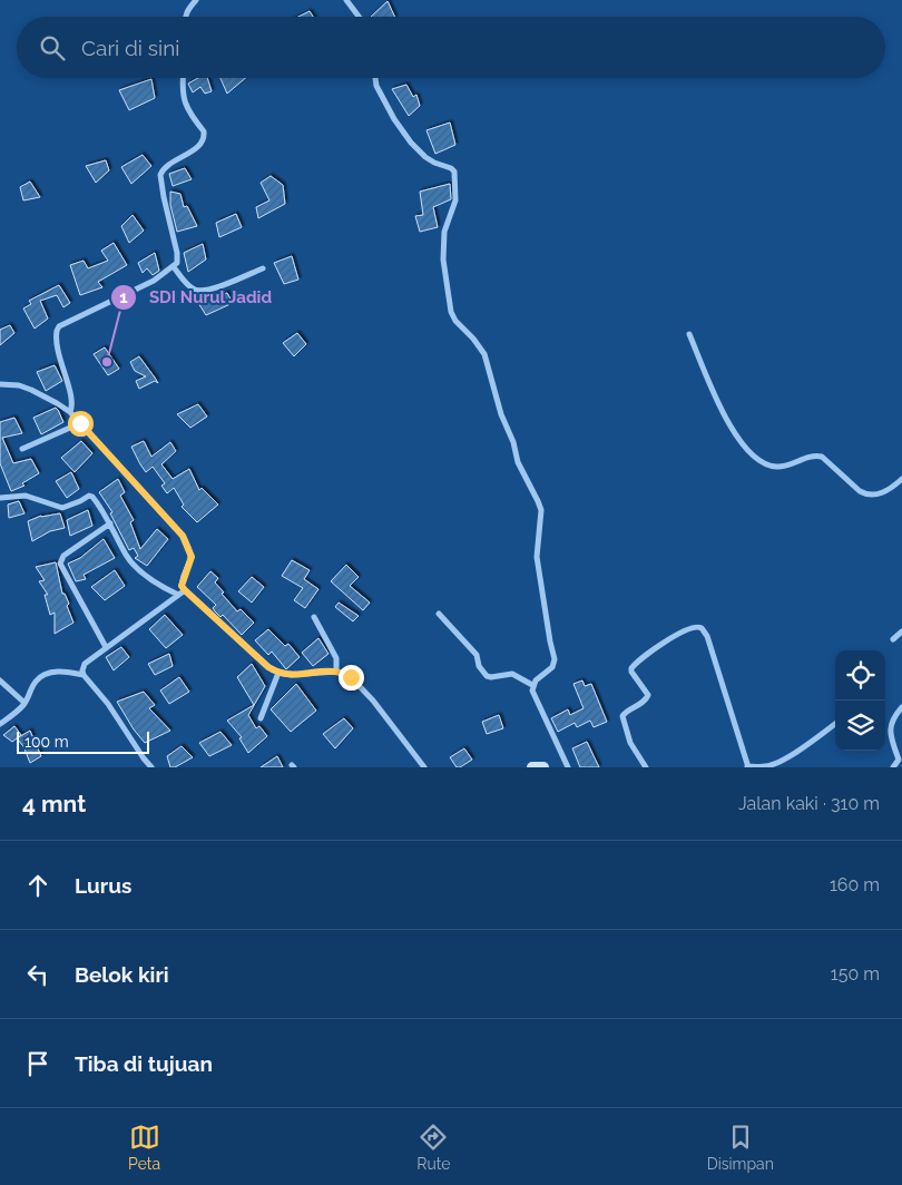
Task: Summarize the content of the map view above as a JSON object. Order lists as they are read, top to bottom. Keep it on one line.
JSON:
{"places":["SDI Nurul Jadid"],"scale_bar":"100 m","page":{"search":"Cari di sini","scale":"100 m","heading":["4 mnt","Jalan kaki · 310 m"],"list":[["Lurus","160 m"],["Belok kiri","150 m"],"Tiba di tujuan"],"nav":["Peta","Rute","Disimpan"]}}
